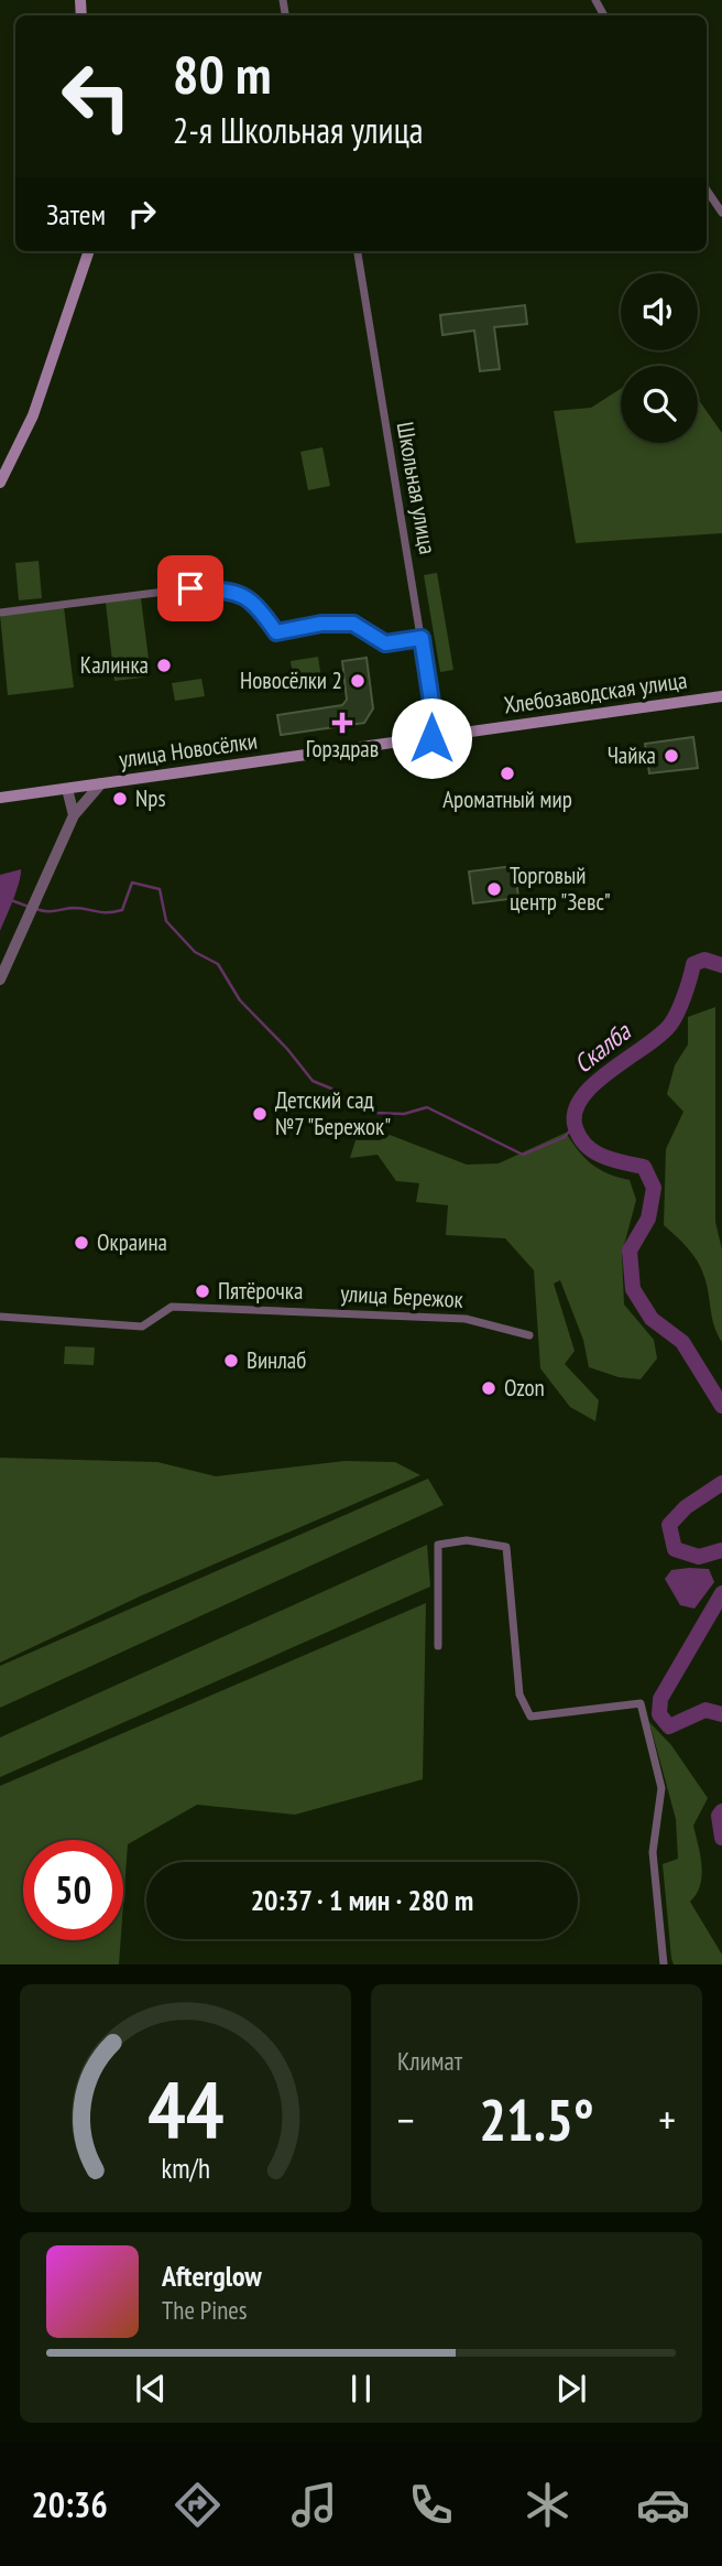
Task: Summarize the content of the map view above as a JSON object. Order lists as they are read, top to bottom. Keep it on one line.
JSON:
{"streets":{"main road":["Хлебозаводская улица","улица Новосёлки"],"street":["Школьная улица","улица Бережок"]},"crossings":[["Школьная улица","Хлебозаводская улица"],["Хлебозаводская улица","улица Новосёлки"]],"water":["Скалба"],"places":{"other":["Калинка","Новосёлки 2","Чайка","Ароматный мир","Nps","Торговый центр \"Зевс\"","Детский сад №7 \"Бережок\"","Окраина","Пятёрочка","Винлаб","Ozon"],"health":["Горздрав"]},"page":{"turn":["80 m","2-я Школьная улица"],"then":"Затем","limit":"50","trip":"20:37 · 1 мин · 280 m","tile":"Климат","heat":["−","21.5°","+"],"song":["Afterglow","The Pines"],"tabs":"20:36","gauge":["44","km/h"]}}
